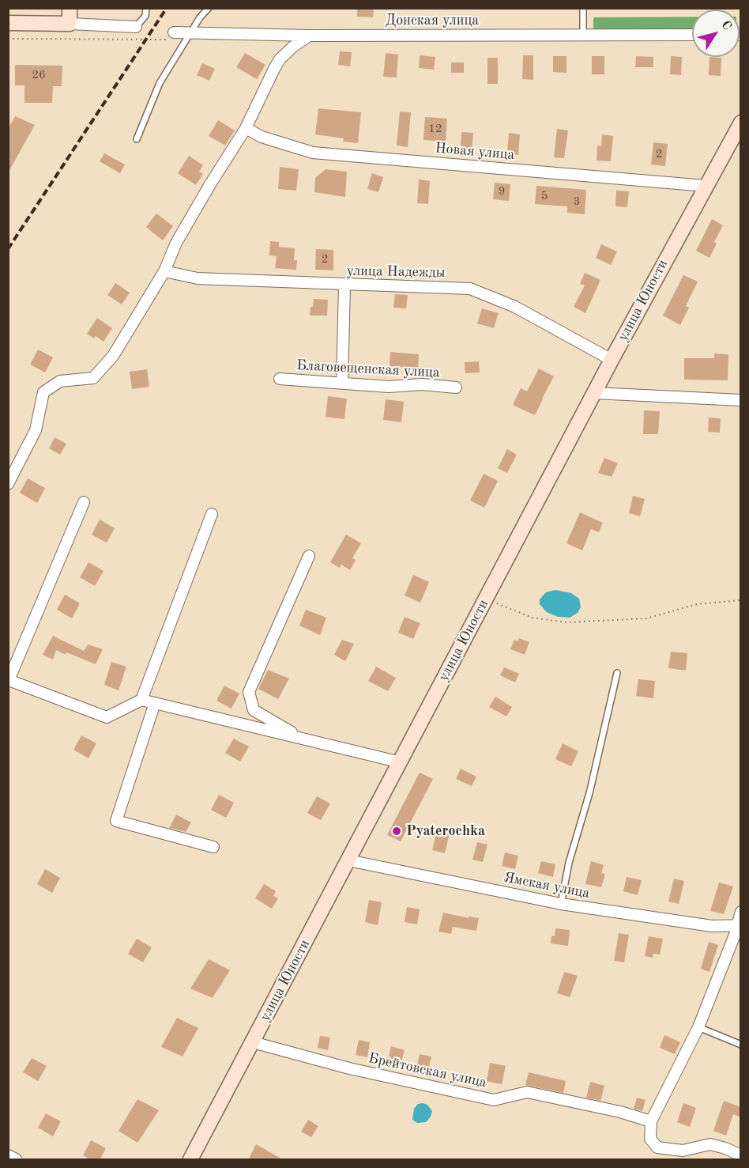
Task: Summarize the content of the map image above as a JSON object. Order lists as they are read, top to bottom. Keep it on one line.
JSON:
{"streets":{"street":["Донская улица","Новая улица","улица Надежды","улица Юности","Благовещенская улица","Ямская улица","Брейтовская улица"]},"crossings":[["Новая улица","улица Юности"],["улица Надежды","улица Юности"],["улица Юности","Ямская улица"],["улица Юности","Брейтовская улица"]],"places":["Pyaterochka"],"house_numbers":["26","12","2","9","5","3","2"],"north":"top right"}
